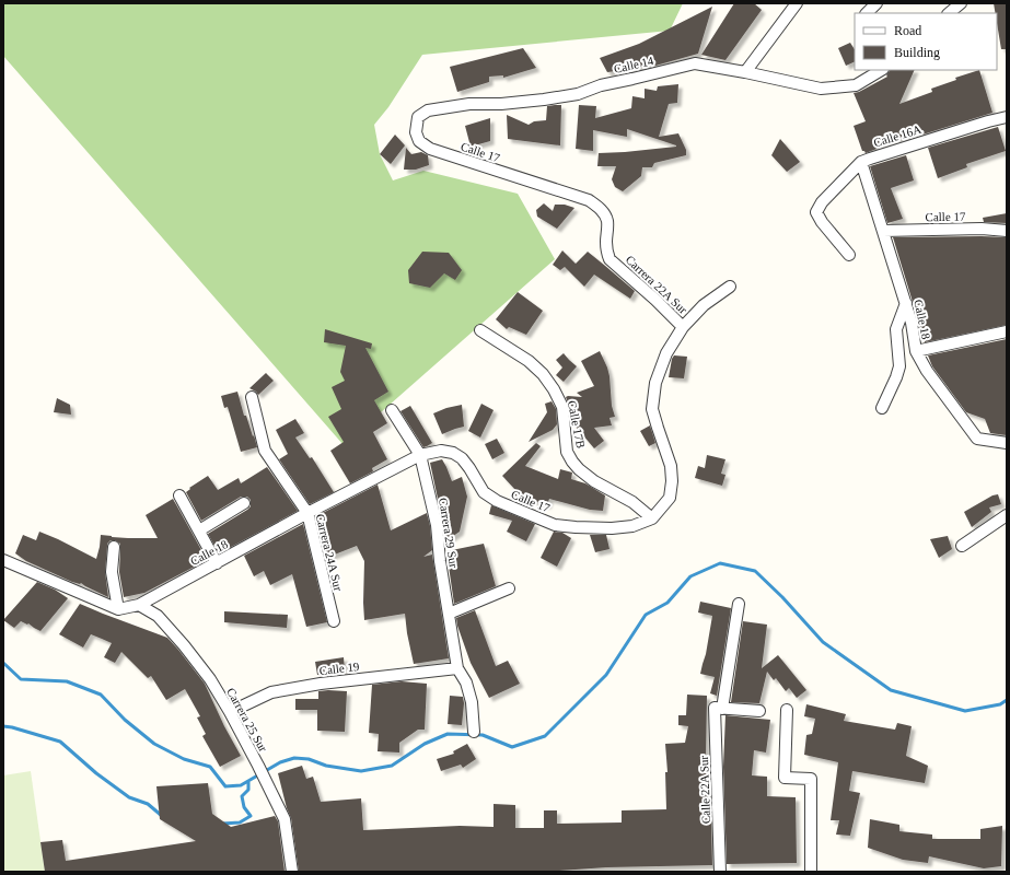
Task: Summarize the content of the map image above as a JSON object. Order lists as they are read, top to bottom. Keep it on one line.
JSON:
{"streets":{"street":["Calle 14","Calle 16A","Calle 17","Carrera 22A Sur","Calle 18","Calle 17B","Carrera 29 Sur","Carrera 24A Sur","Calle 19","Carrera 25 Sur","Calle 22A Sur"]},"crossings":[["Calle 14","Calle 17"],["Calle 16A","Calle 18"],["Calle 17","Carrera 22A Sur"],["Calle 17","Calle 18"],["Calle 17","Calle 17B"],["Calle 17","Carrera 29 Sur"],["Carrera 22A Sur","Calle 17B"],["Calle 18","Carrera 29 Sur"],["Calle 18","Carrera 24A Sur"],["Calle 18","Carrera 25 Sur"],["Carrera 29 Sur","Calle 19"],["Calle 19","Carrera 25 Sur"]],"legend":["Road","Building"]}
